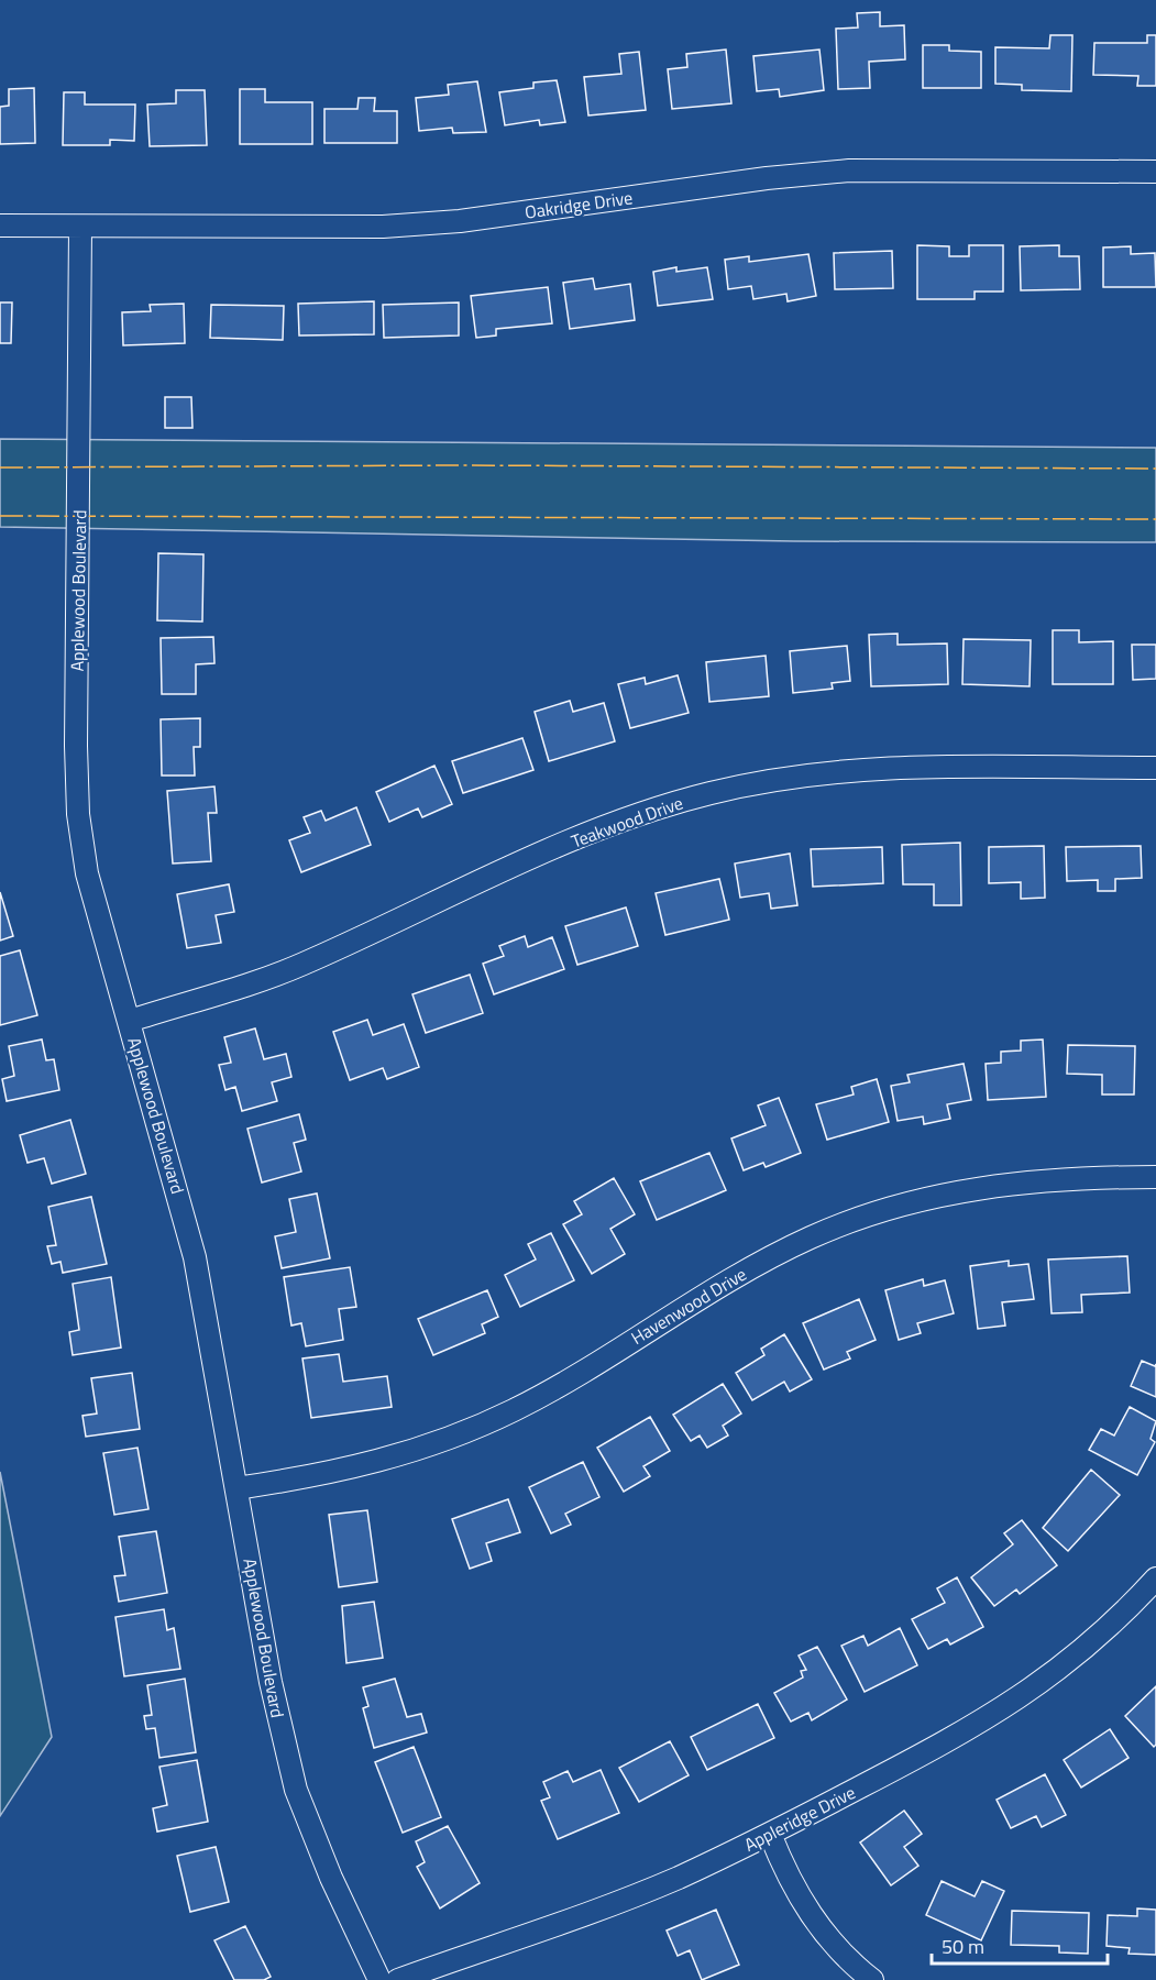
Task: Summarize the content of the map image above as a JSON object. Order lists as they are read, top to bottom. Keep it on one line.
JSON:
{"streets":{"street":["Oakridge Drive","Applewood Boulevard","Teakwood Drive","Havenwood Drive","Appleridge Drive"]},"crossings":[["Oakridge Drive","Applewood Boulevard"],["Applewood Boulevard","Teakwood Drive"],["Applewood Boulevard","Havenwood Drive"]],"scale_bar":"50 m"}
